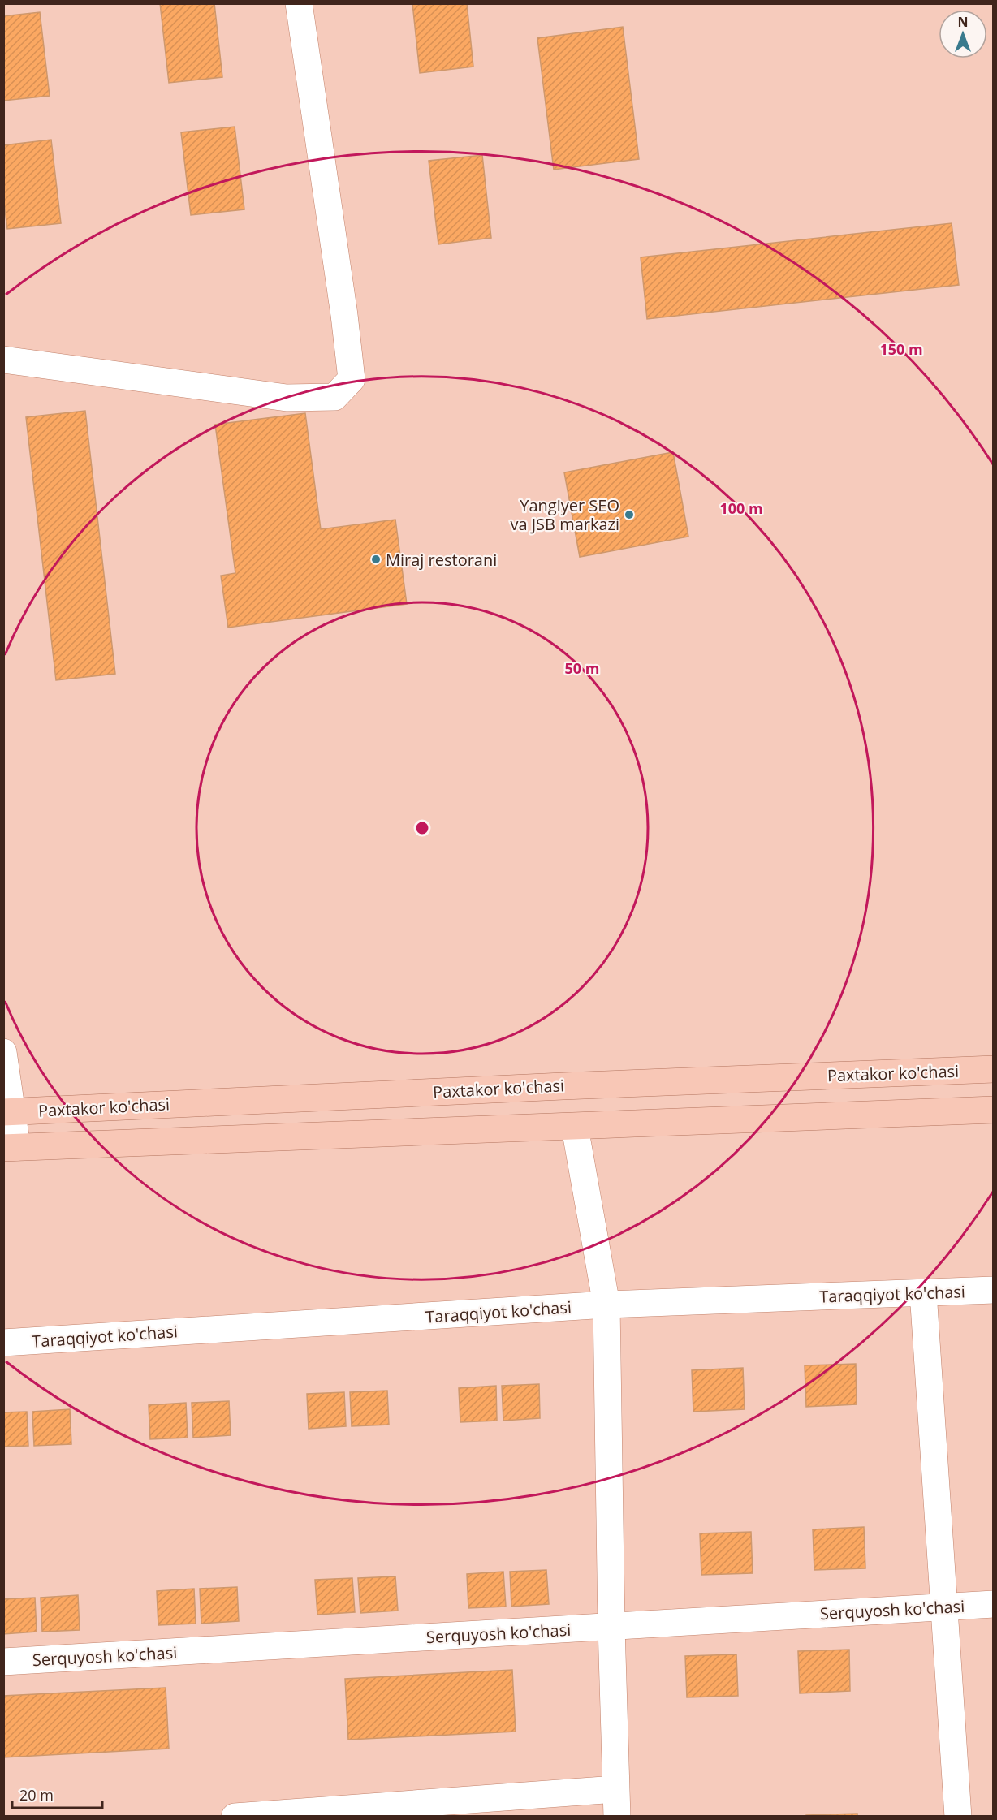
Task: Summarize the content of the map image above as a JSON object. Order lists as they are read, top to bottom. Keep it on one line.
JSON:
{"streets":{"main road":["Paxtakor ko'chasi"],"street":["Taraqqiyot ko'chasi","Serquyosh ko'chasi"]},"places":["Yangiyer SEO va JSB markazi","Miraj restorani"],"scale_bar":"20 m","north":"top","rings":["150 m","100 m","50 m"]}
